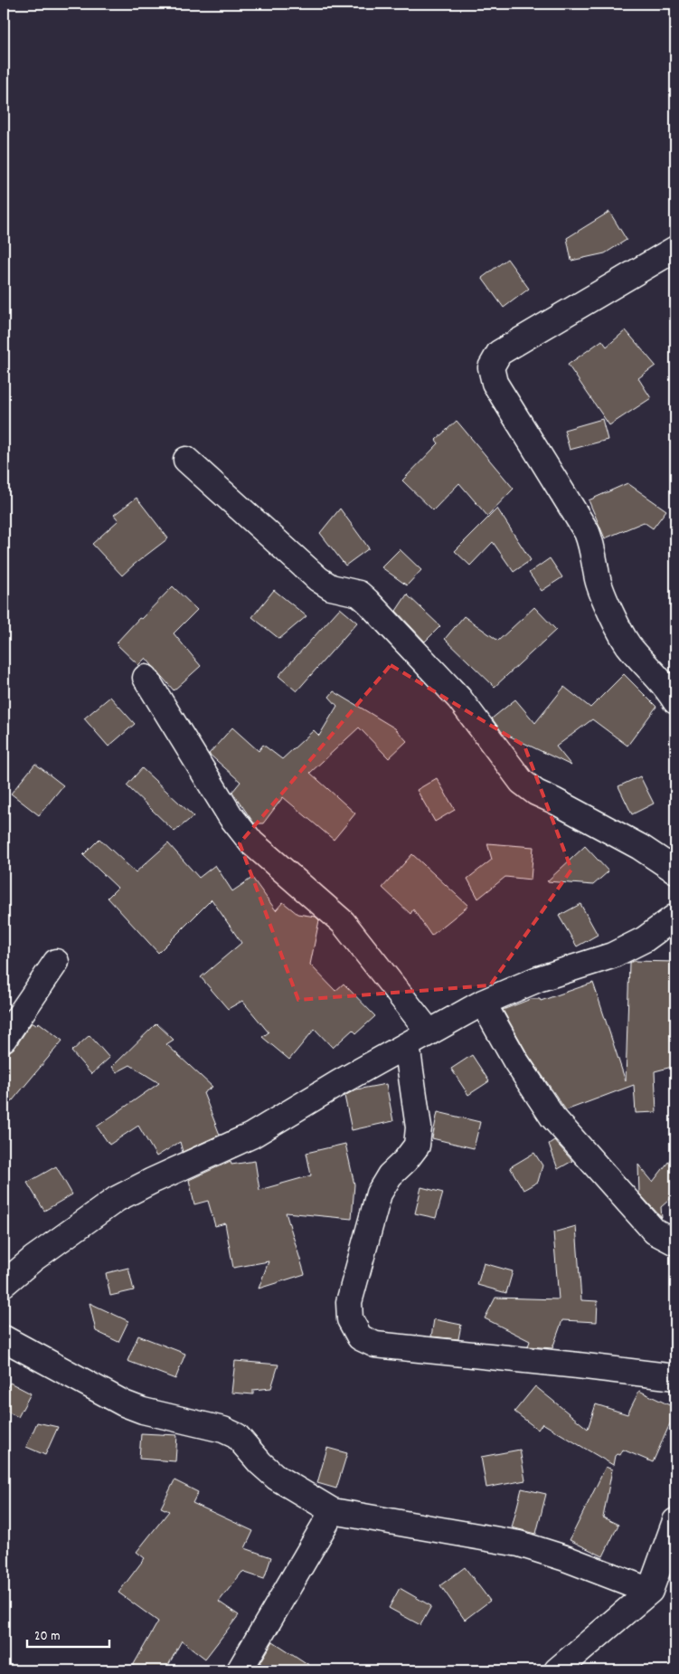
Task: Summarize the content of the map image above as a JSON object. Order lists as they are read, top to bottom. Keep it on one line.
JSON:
{"scale_bar":"20 m"}
